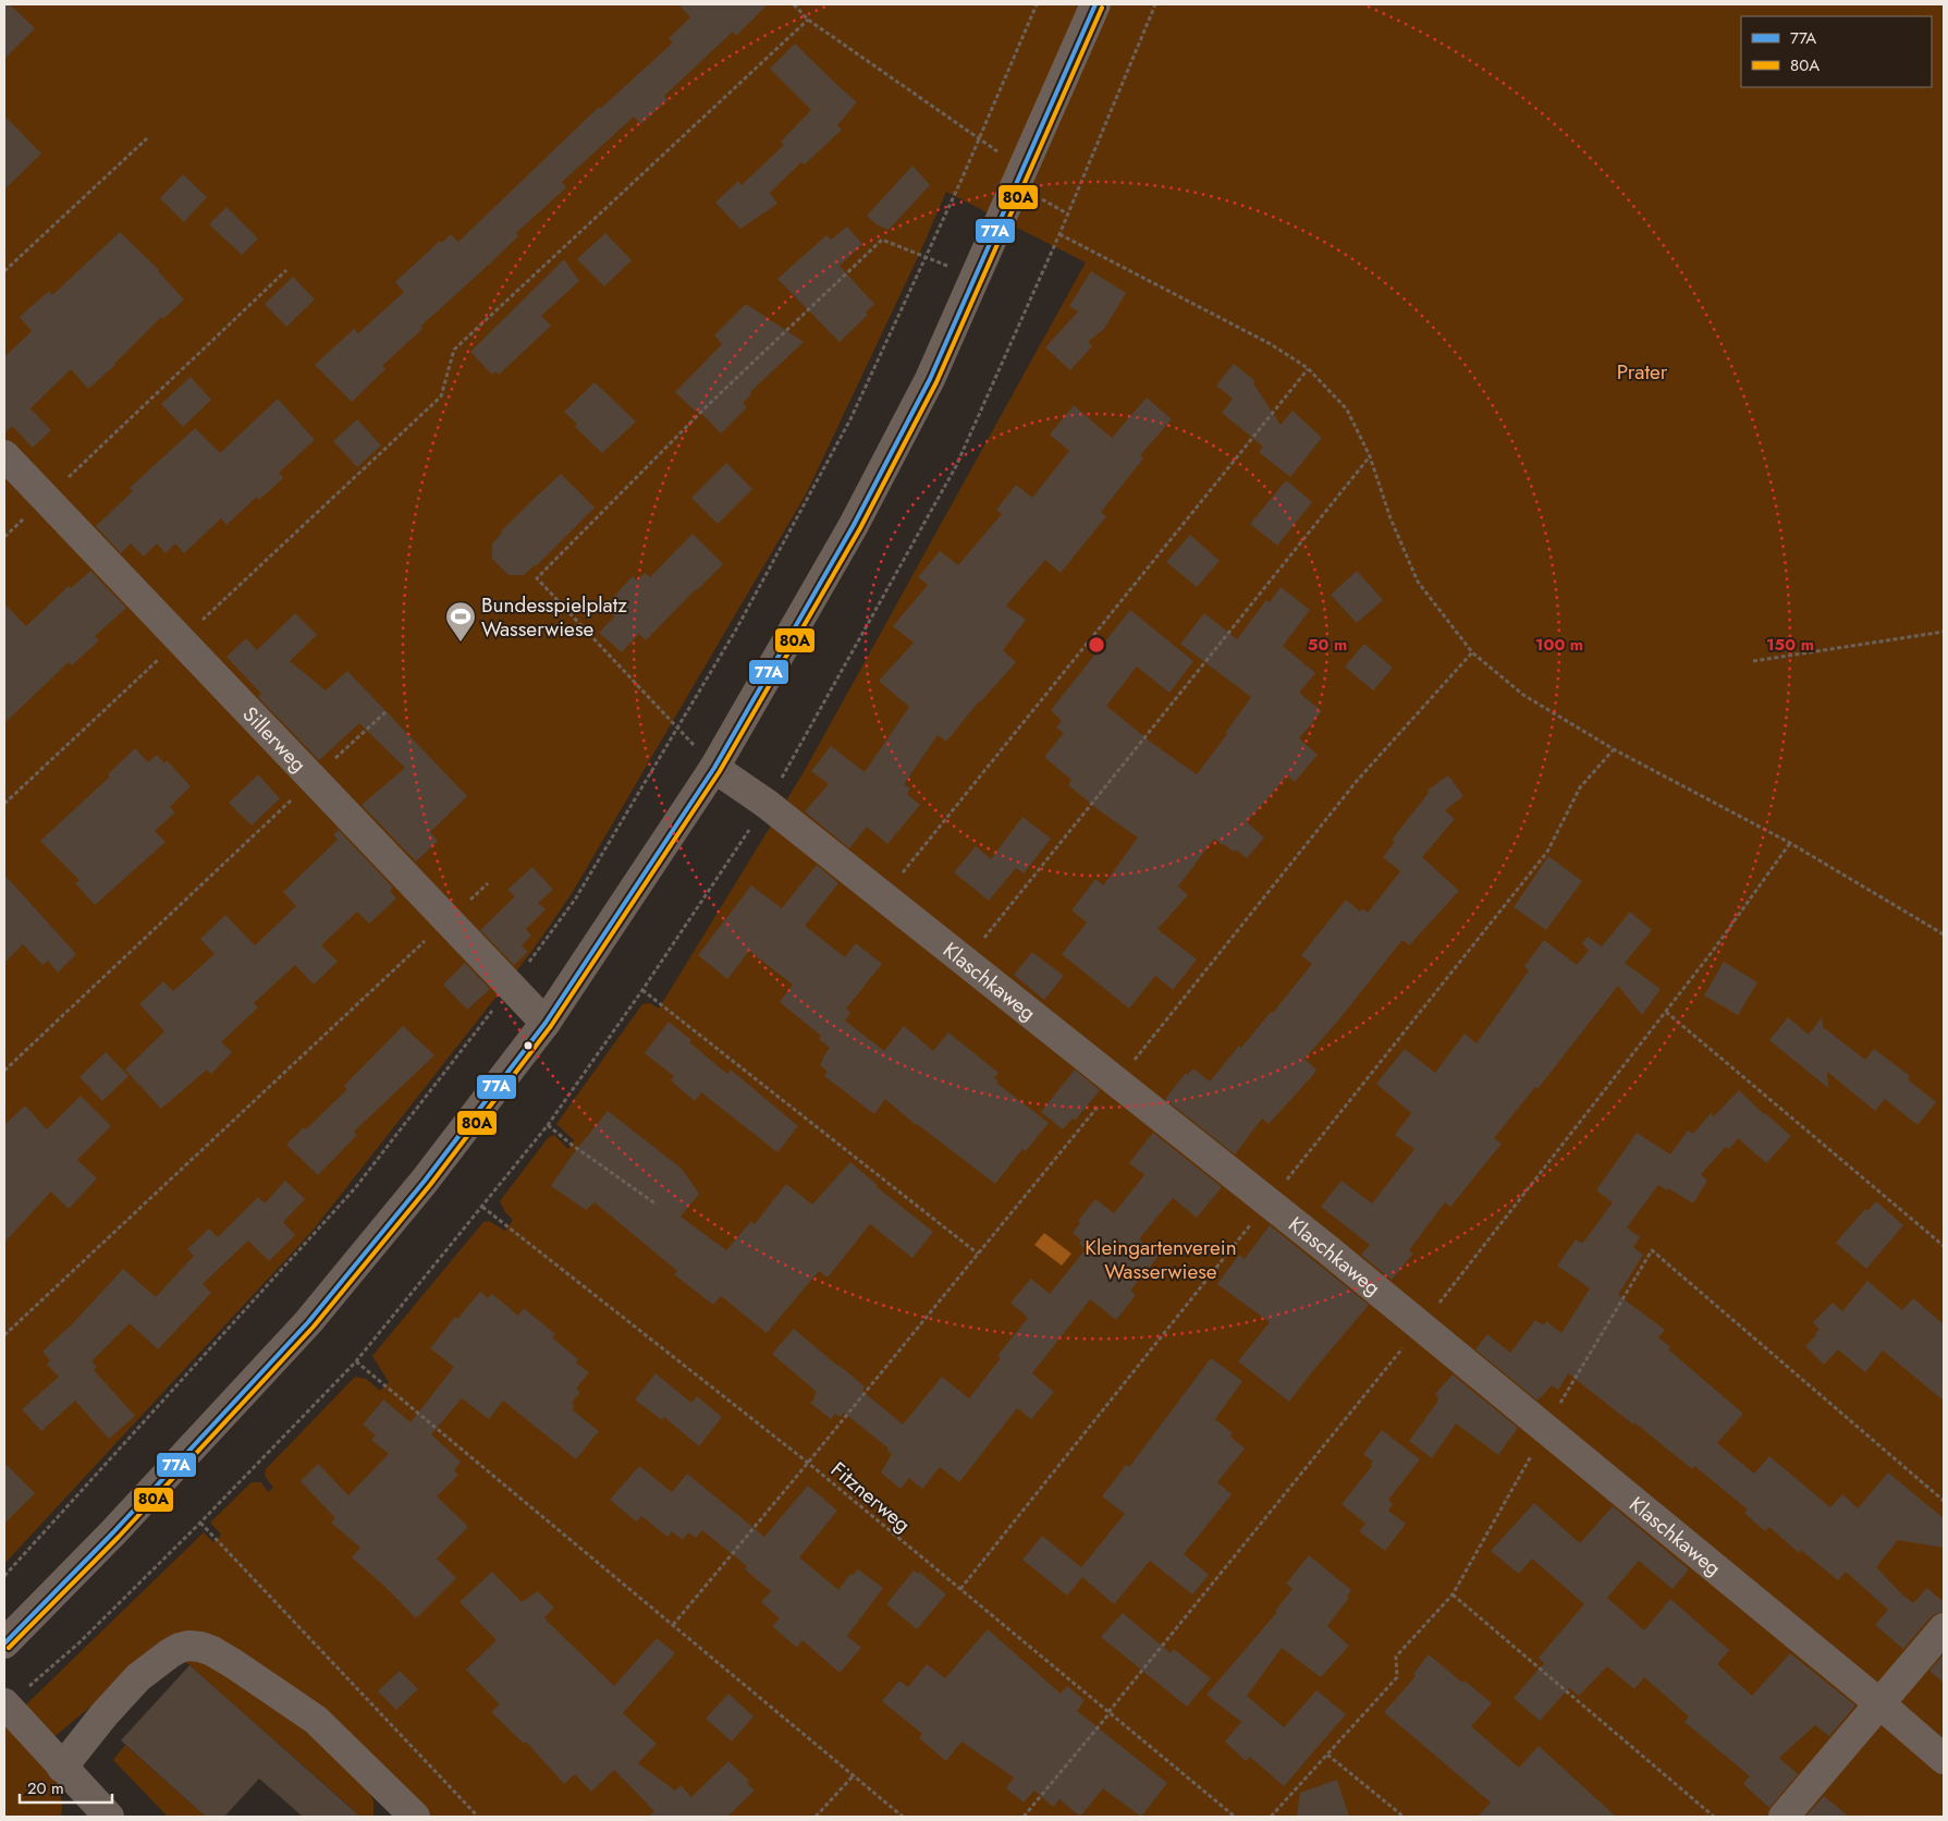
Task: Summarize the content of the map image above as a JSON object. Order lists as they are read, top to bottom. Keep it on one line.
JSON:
{"streets":{"street":["Sillerweg","Klaschkaweg"],"path":["Fitznerweg"]},"parks":["Prater","Kleingartenverein Wasserwiese"],"places":{"sports":["Bundesspielplatz Wasserwiese"]},"lines":["transit line 77A","transit line 80A"],"legend":["77A","80A"],"scale_bar":"20 m","rings":["50 m","100 m","150 m"]}
